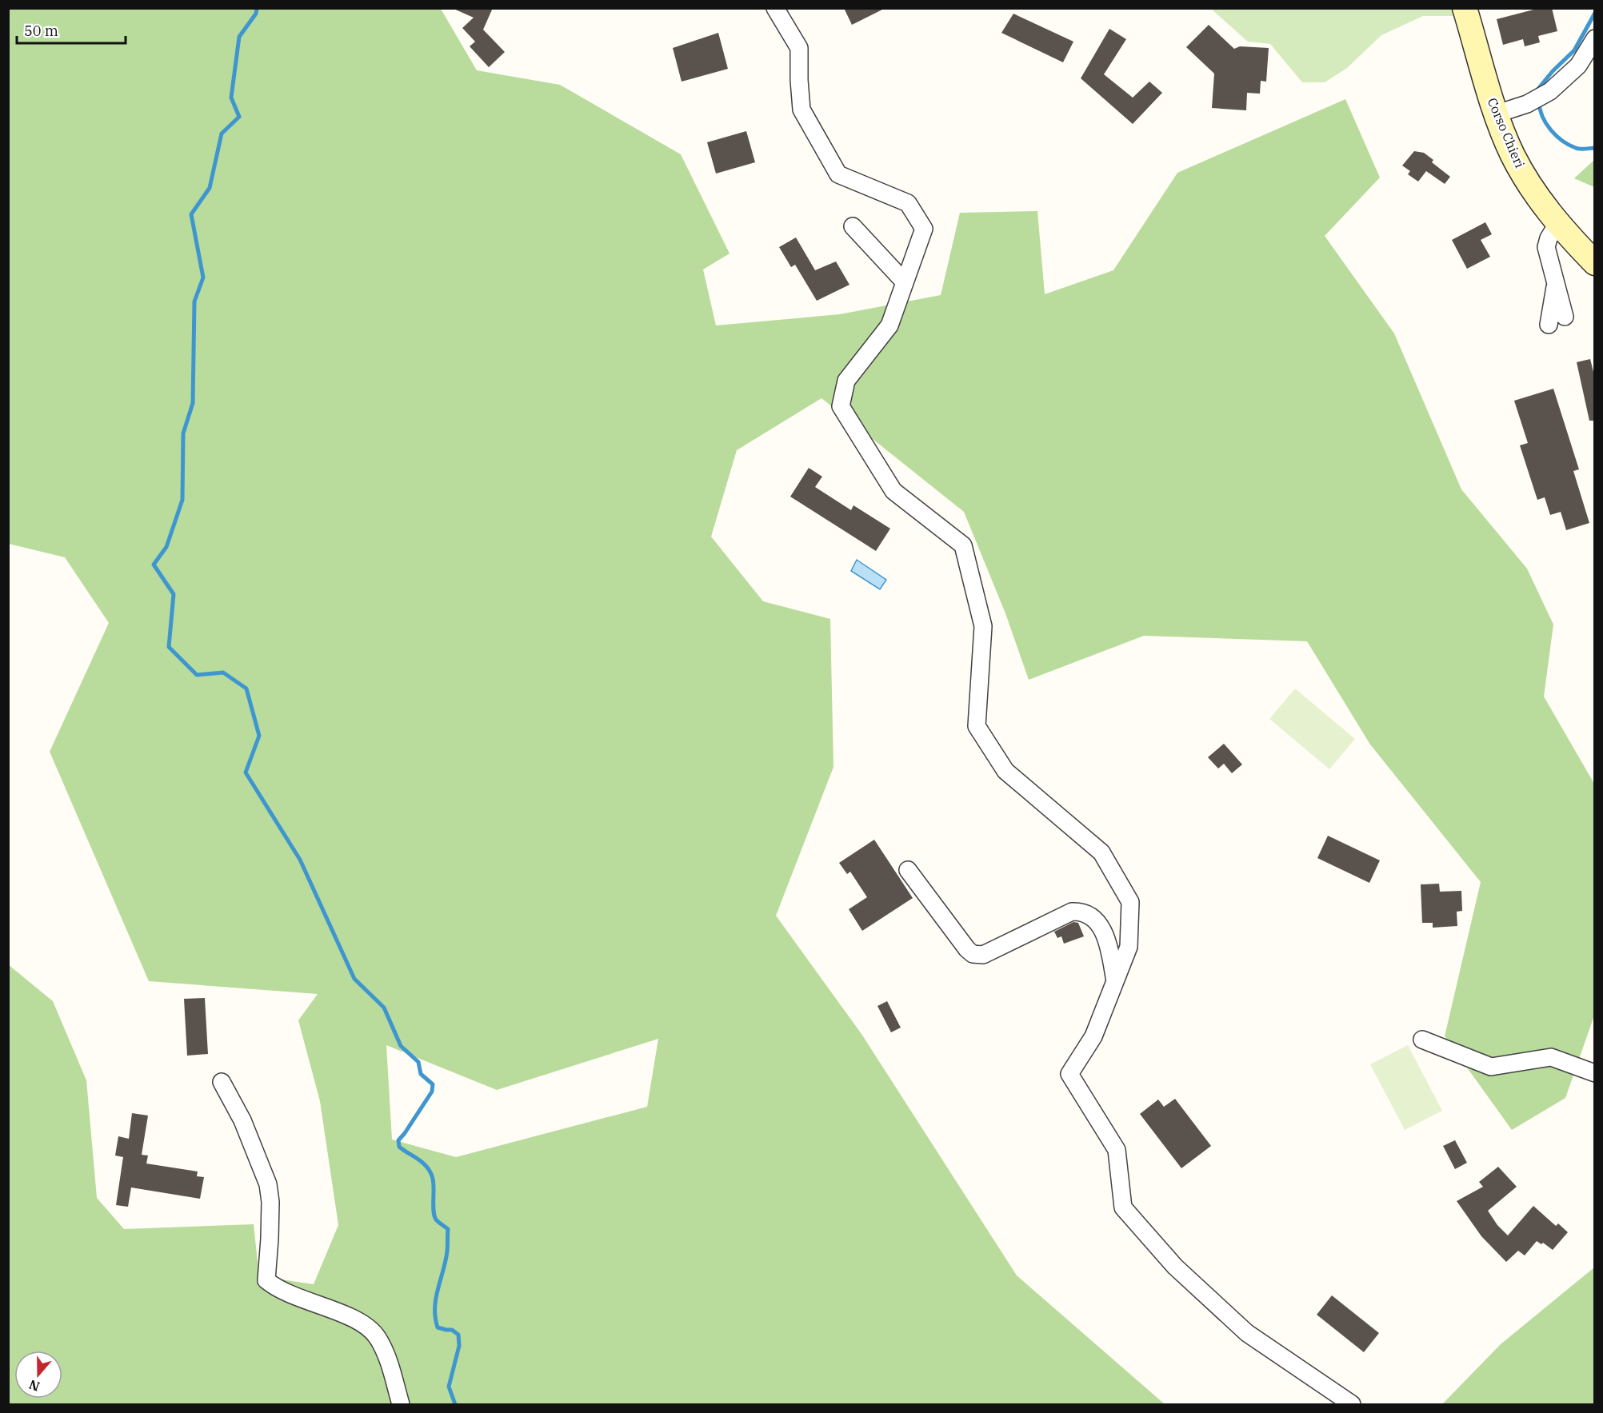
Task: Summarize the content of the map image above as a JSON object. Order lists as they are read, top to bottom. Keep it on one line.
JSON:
{"streets":{"main road":["Corso Chieri"]},"scale_bar":"50 m","north":"bottom"}
